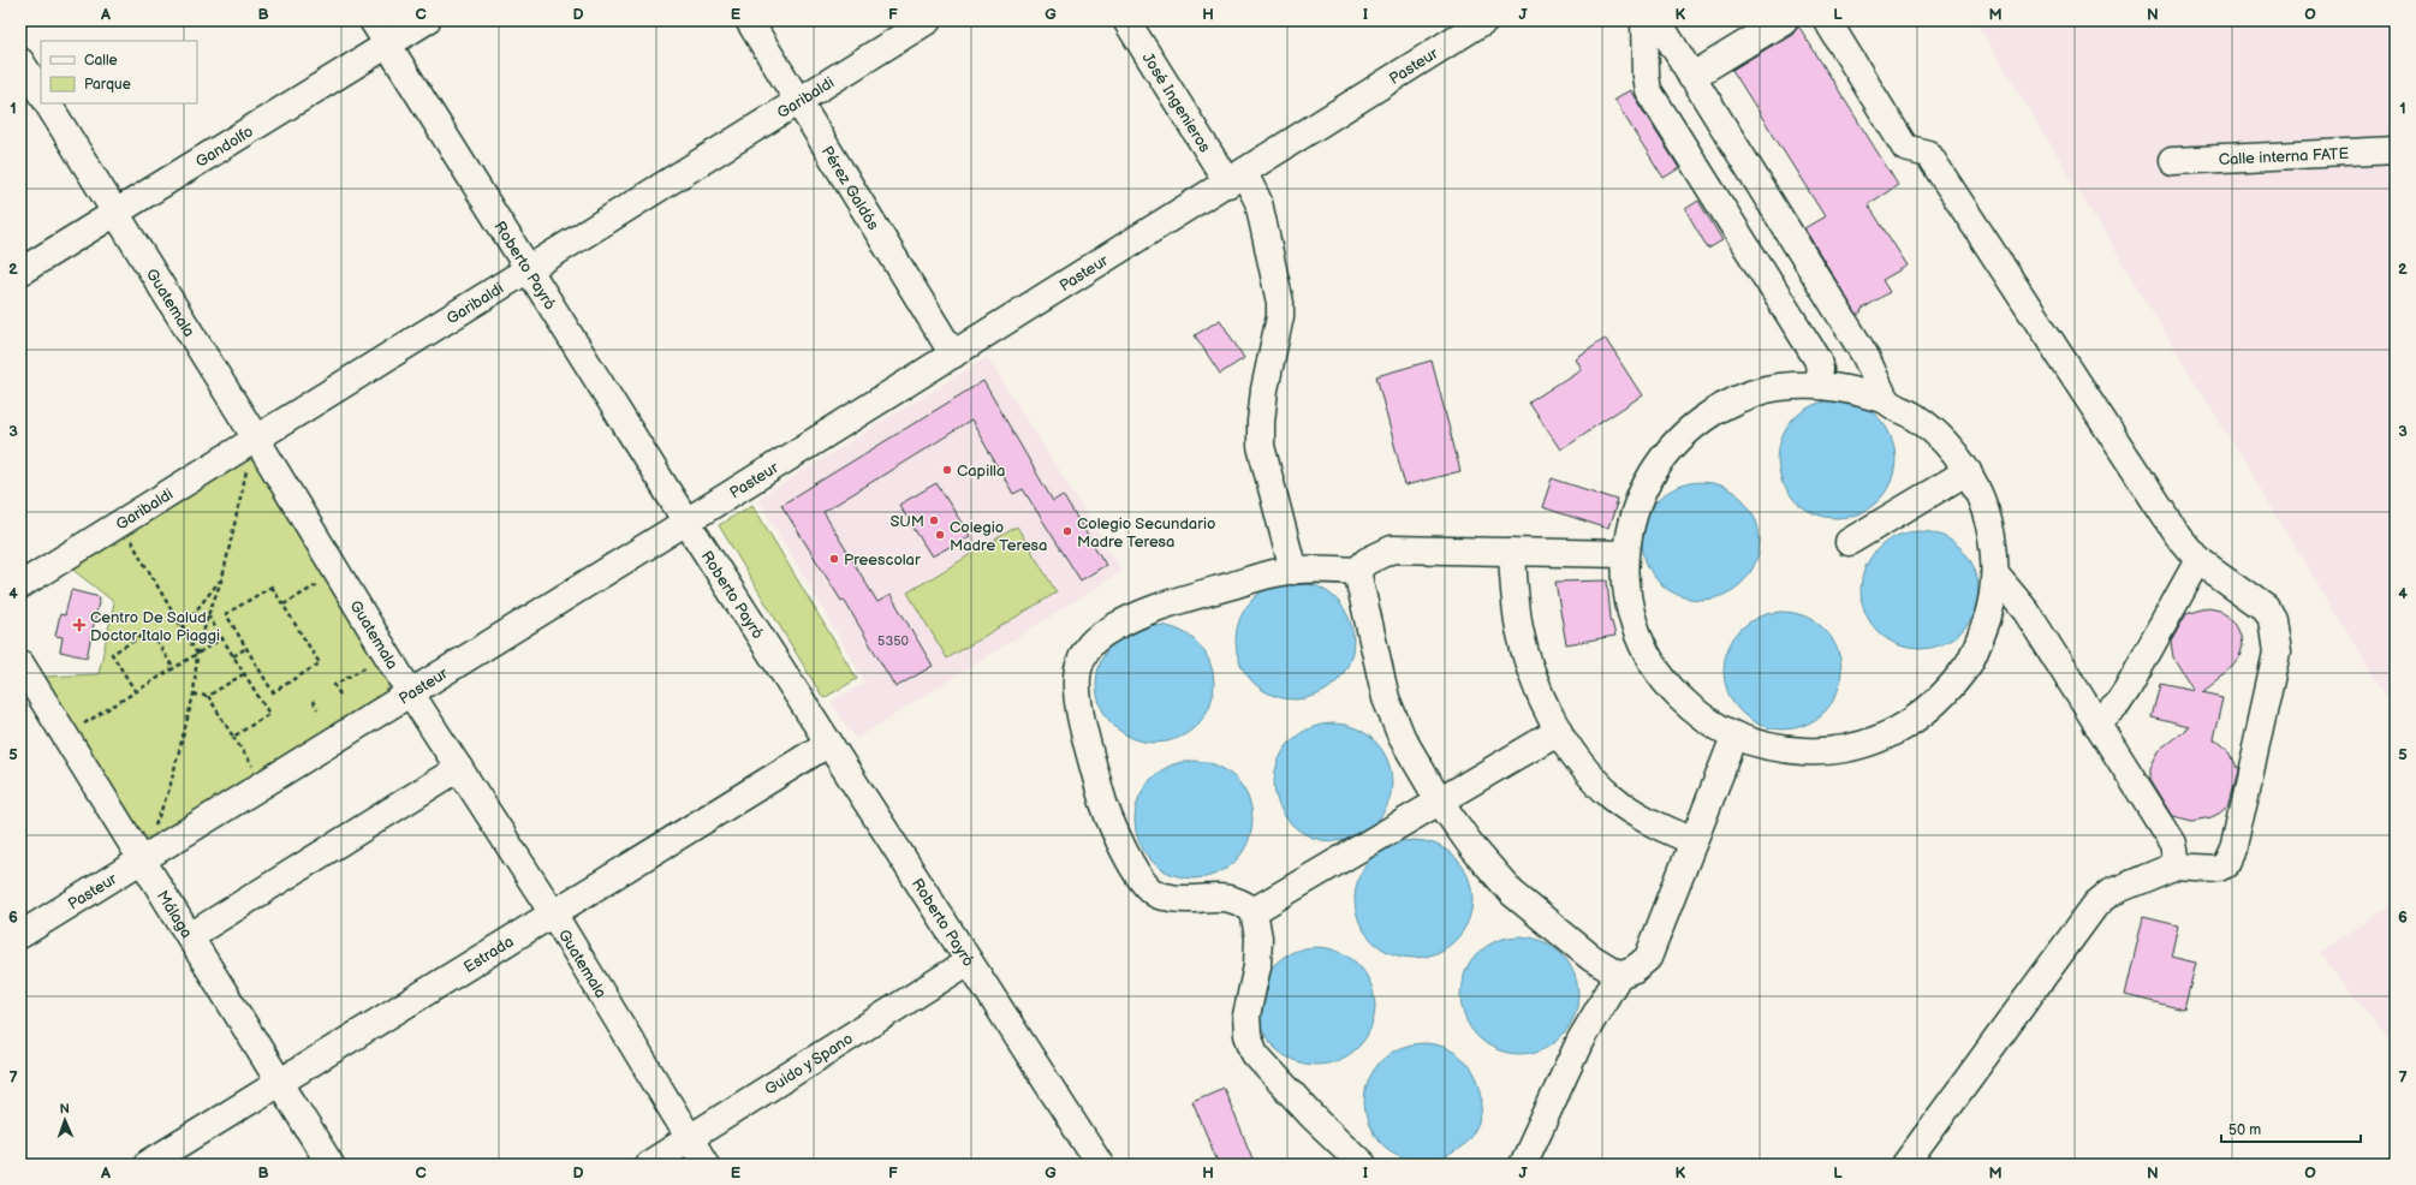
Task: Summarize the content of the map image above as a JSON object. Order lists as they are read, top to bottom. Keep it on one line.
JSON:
{"streets":{"street":["Pasteur","Garibaldi","José Ingenieros","Gandolfo","Calle interna FATE","Pérez Galdós","Roberto Payró","Guatemala","Málaga","Estrada","Guido y Spano"]},"crossings":[["Pasteur","José Ingenieros"],["Pasteur","Pérez Galdós"],["Pasteur","Roberto Payró"],["Pasteur","Guatemala"],["Pasteur","Málaga"],["Garibaldi","Pérez Galdós"],["Garibaldi","Roberto Payró"],["Garibaldi","Guatemala"],["Gandolfo","Roberto Payró"],["Gandolfo","Guatemala"],["Roberto Payró","Estrada"],["Roberto Payró","Guido y Spano"],["Guatemala","Estrada"],["Guatemala","Guido y Spano"],["Málaga","Estrada"]],"places":{"other":["Capilla","SUM","Colegio Secundario Madre Teresa","Colegio Madre Teresa","Preescolar"],"health":["Centro De Salud Doctor Italo Piaggi"]},"house_numbers":["5350"],"legend":["Calle","Parque"],"scale_bar":"50 m","north":"top","grid":{"columns":["A","B","C","D","E","F","G","H","I","J","K","L","M","N","O"],"rows":["1","2","3","4","5","6","7"]}}
